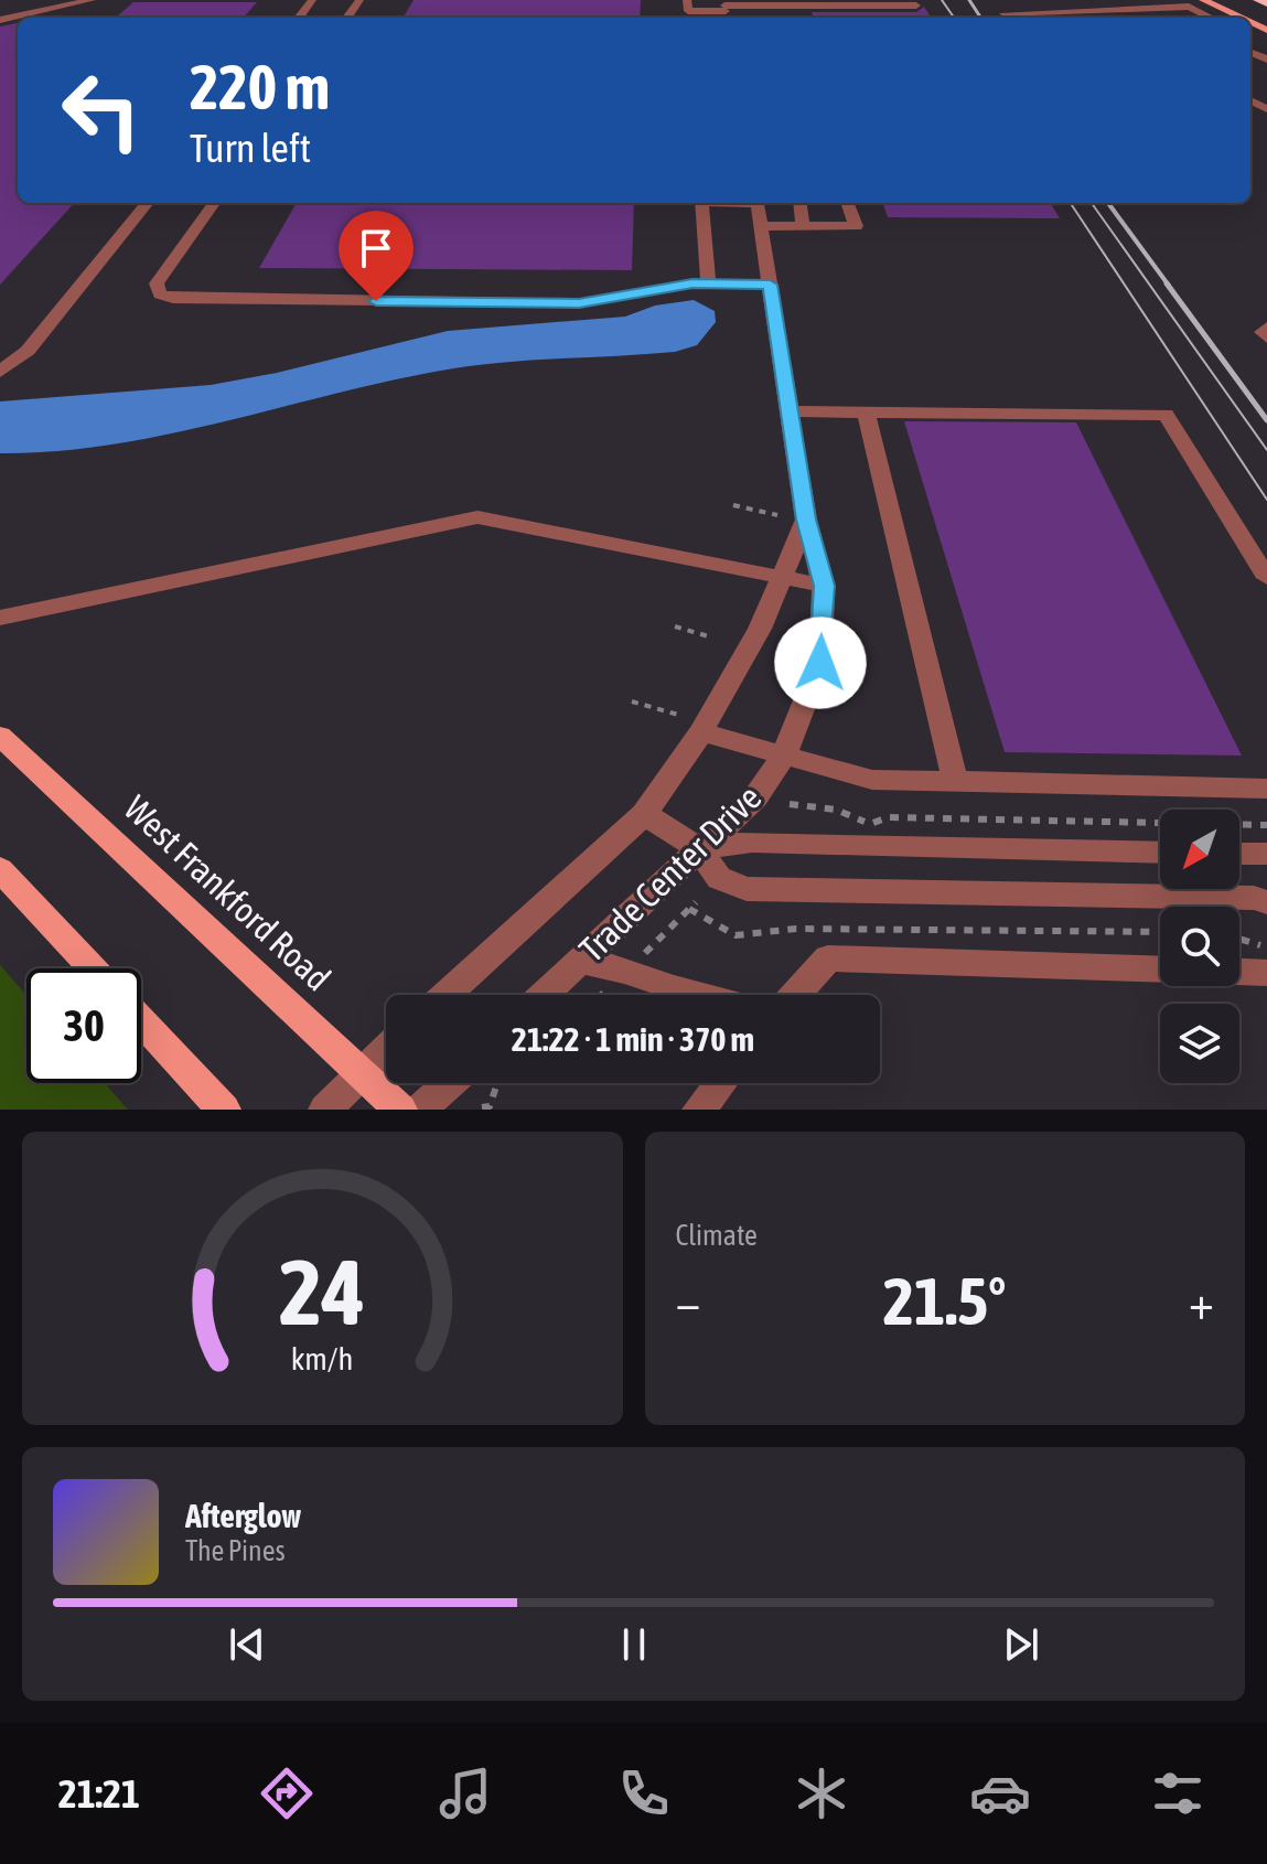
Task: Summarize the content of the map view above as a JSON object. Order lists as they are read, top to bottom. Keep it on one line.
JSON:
{"streets":{"main road":["West Frankford Road"],"street":["Trade Center Drive"]},"north":"bottom left","page":{"turn":["220 m","Turn left"],"limit":"30","trip":"21:22 · 1 min · 370 m","tile":"Climate","heat":["−","21.5°","+"],"song":["Afterglow","The Pines"],"tabs":"21:21","gauge":["24","km/h"]}}
